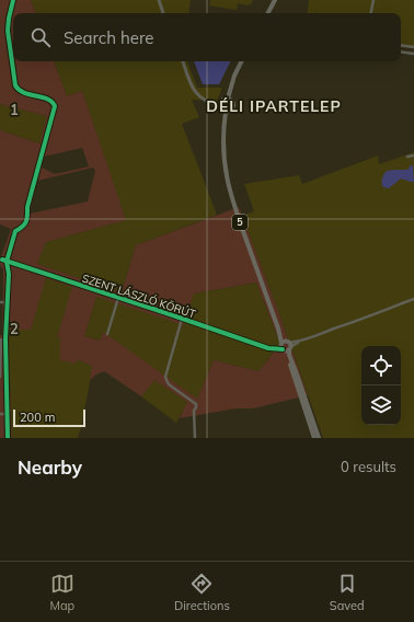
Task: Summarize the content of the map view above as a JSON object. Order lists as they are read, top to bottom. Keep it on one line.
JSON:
{"streets":{"main road":["5"],"street":["SZENT LÁSZLÓ KÖRÚT"]},"crossings":[["5","SZENT LÁSZLÓ KÖRÚT"]],"districts":["DÉLI IPARTELEP"],"scale_bar":"200 m","page":{"search":"Search here","scale":"200 m","heading":["Nearby","0 results"],"nav":["Map","Directions","Saved"]},"grid":{"rows":["1","2"]}}
